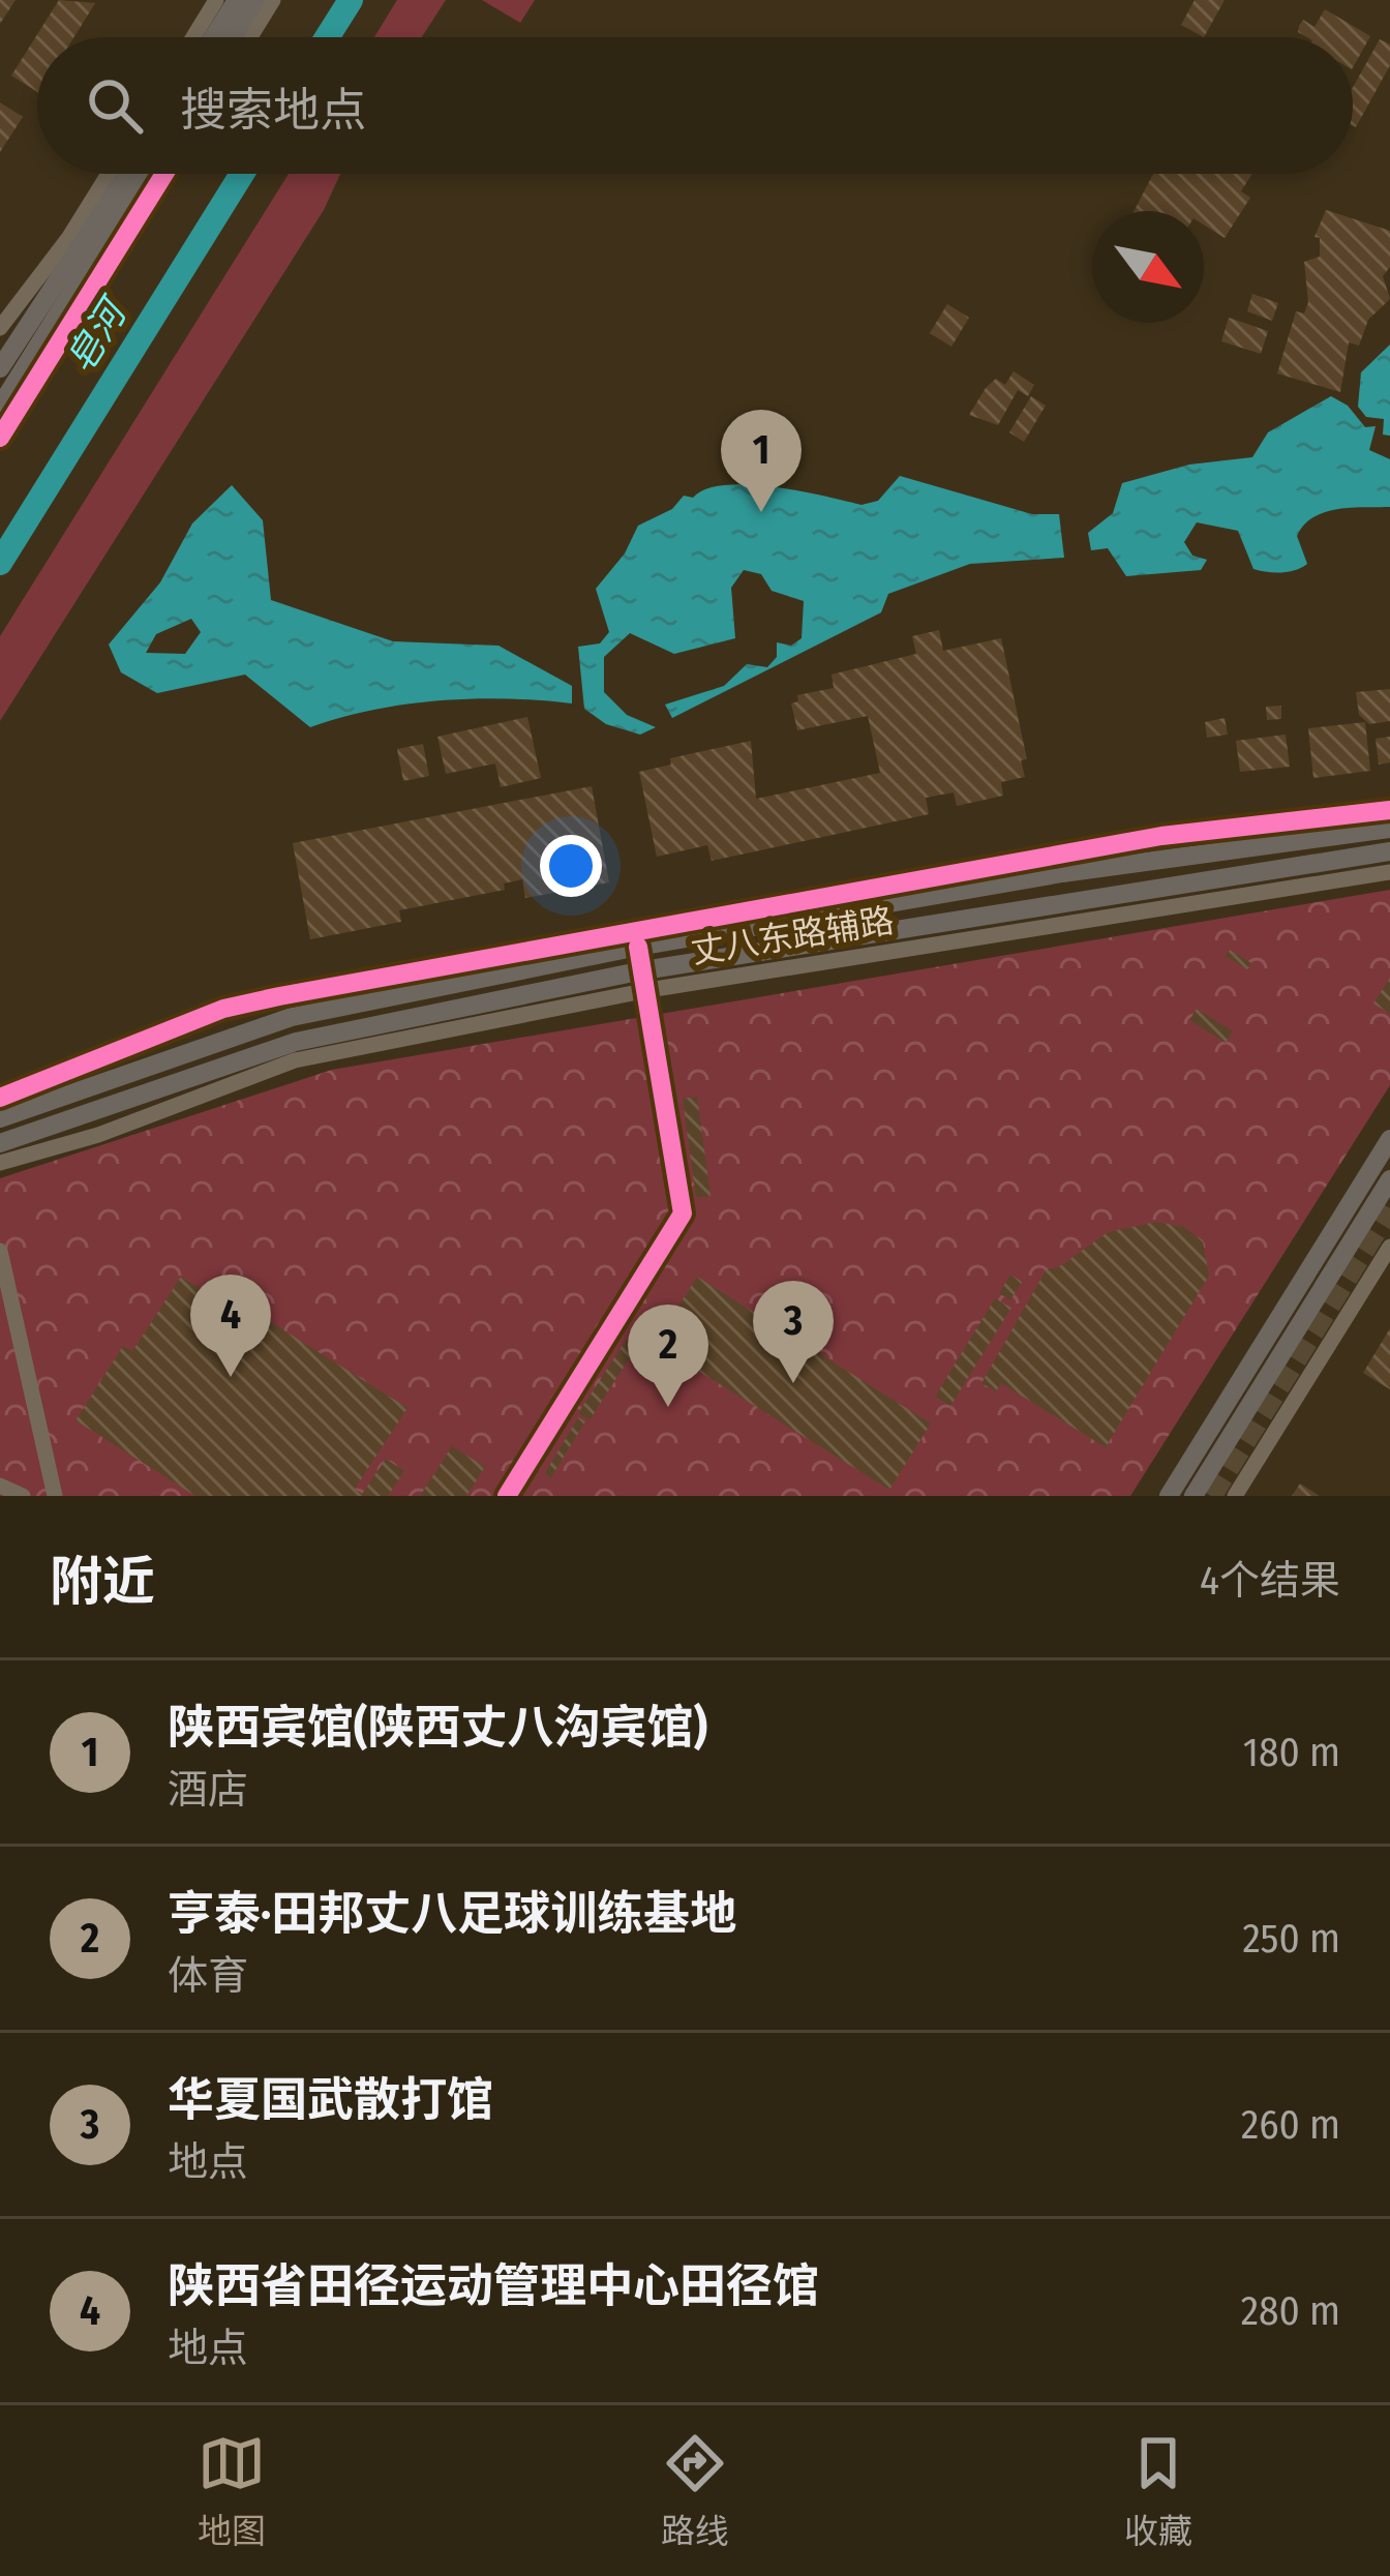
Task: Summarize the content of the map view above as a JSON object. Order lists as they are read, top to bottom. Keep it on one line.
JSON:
{"streets":{"street":["丈八东路辅路"]},"water":["皂河"],"north":"bottom right","page":{"search":"搜索地点","pins":["1","4","3","2"],"heading":["附近","4个结果"],"list":[{"mark":"1","name":"陕西宾馆(陕西丈八沟宾馆)","note":"酒店","value":"180 m"},{"mark":"2","name":"亨泰·田邦丈八足球训练基地","note":"体育","value":"250 m"},{"mark":"3","name":"华夏国武散打馆","note":"地点","value":"260 m"},{"mark":"4","name":"陕西省田径运动管理中心田径馆","note":"地点","value":"280 m"}],"nav":["地图","路线","收藏"]}}
